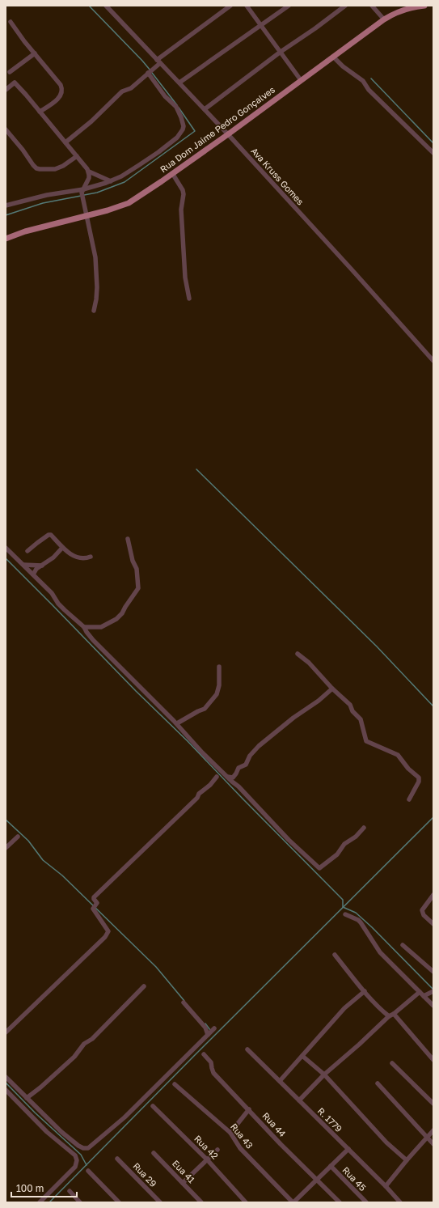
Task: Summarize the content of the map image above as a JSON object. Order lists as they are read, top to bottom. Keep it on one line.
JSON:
{"streets":{"main road":["Rua Dom Jaime Pedro Gonçalves"],"street":["Ava Kruss Gomes","R. 1779","Rua 44","Rua 43","Rua 42","Eua 41","Rua 29","Rua 45"]},"crossings":[["Rua Dom Jaime Pedro Gonçalves","Ava Kruss Gomes"]],"scale_bar":"100 m"}
